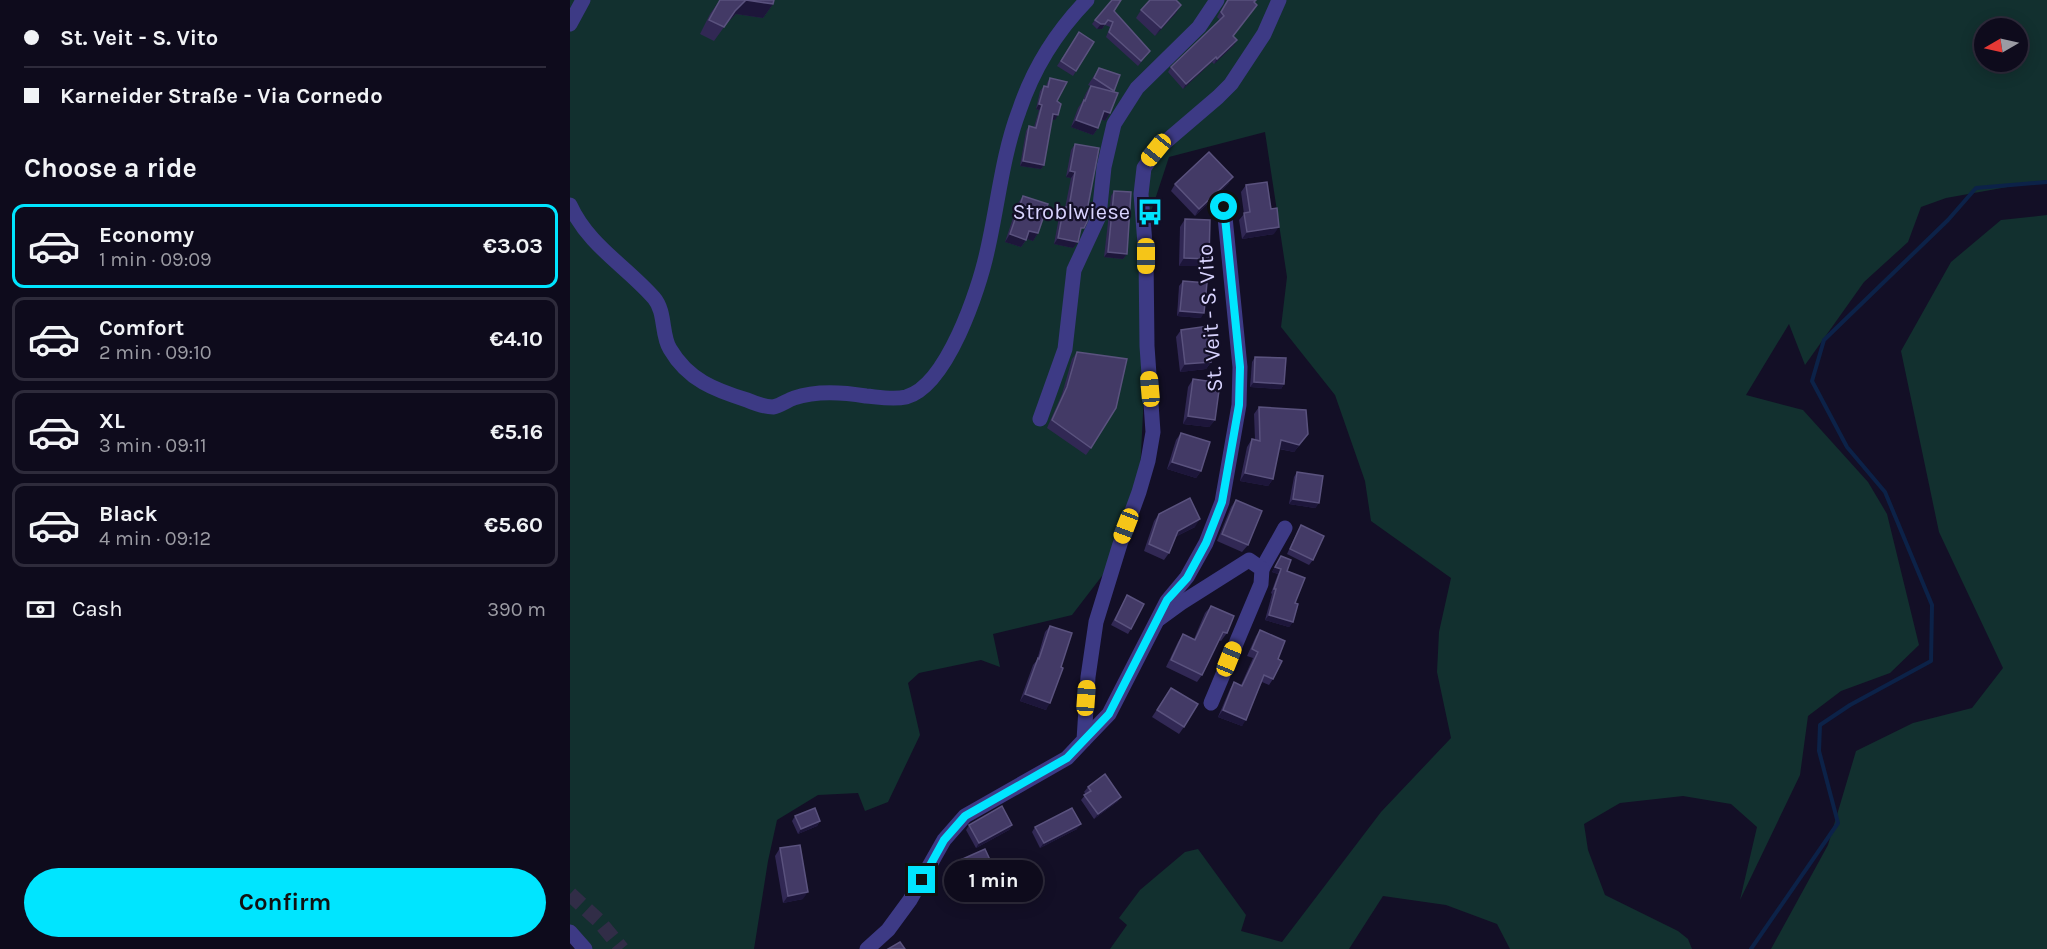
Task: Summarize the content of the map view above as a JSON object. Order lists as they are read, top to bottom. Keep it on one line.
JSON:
{"streets":{"street":["St. Veit - S. Vito"]},"places":{"bus stop":["Stroblwiese"]},"north":"left","page":{"banner":["St. Veit - S. Vito","Karneider Straße - Via Cornedo"],"heading":"Choose a ride","list":[{"name":"Economy","note":"1 min · 09:09","value":"€3.03"},{"name":"Comfort","note":"2 min · 09:10","value":"€4.10"},{"name":"XL","note":"3 min · 09:11","value":"€5.16"},{"name":"Black","note":"4 min · 09:12","value":"€5.60"}],"pay":["Cash","390 m"],"buttons":"Confirm","bubble":"1 min"}}
